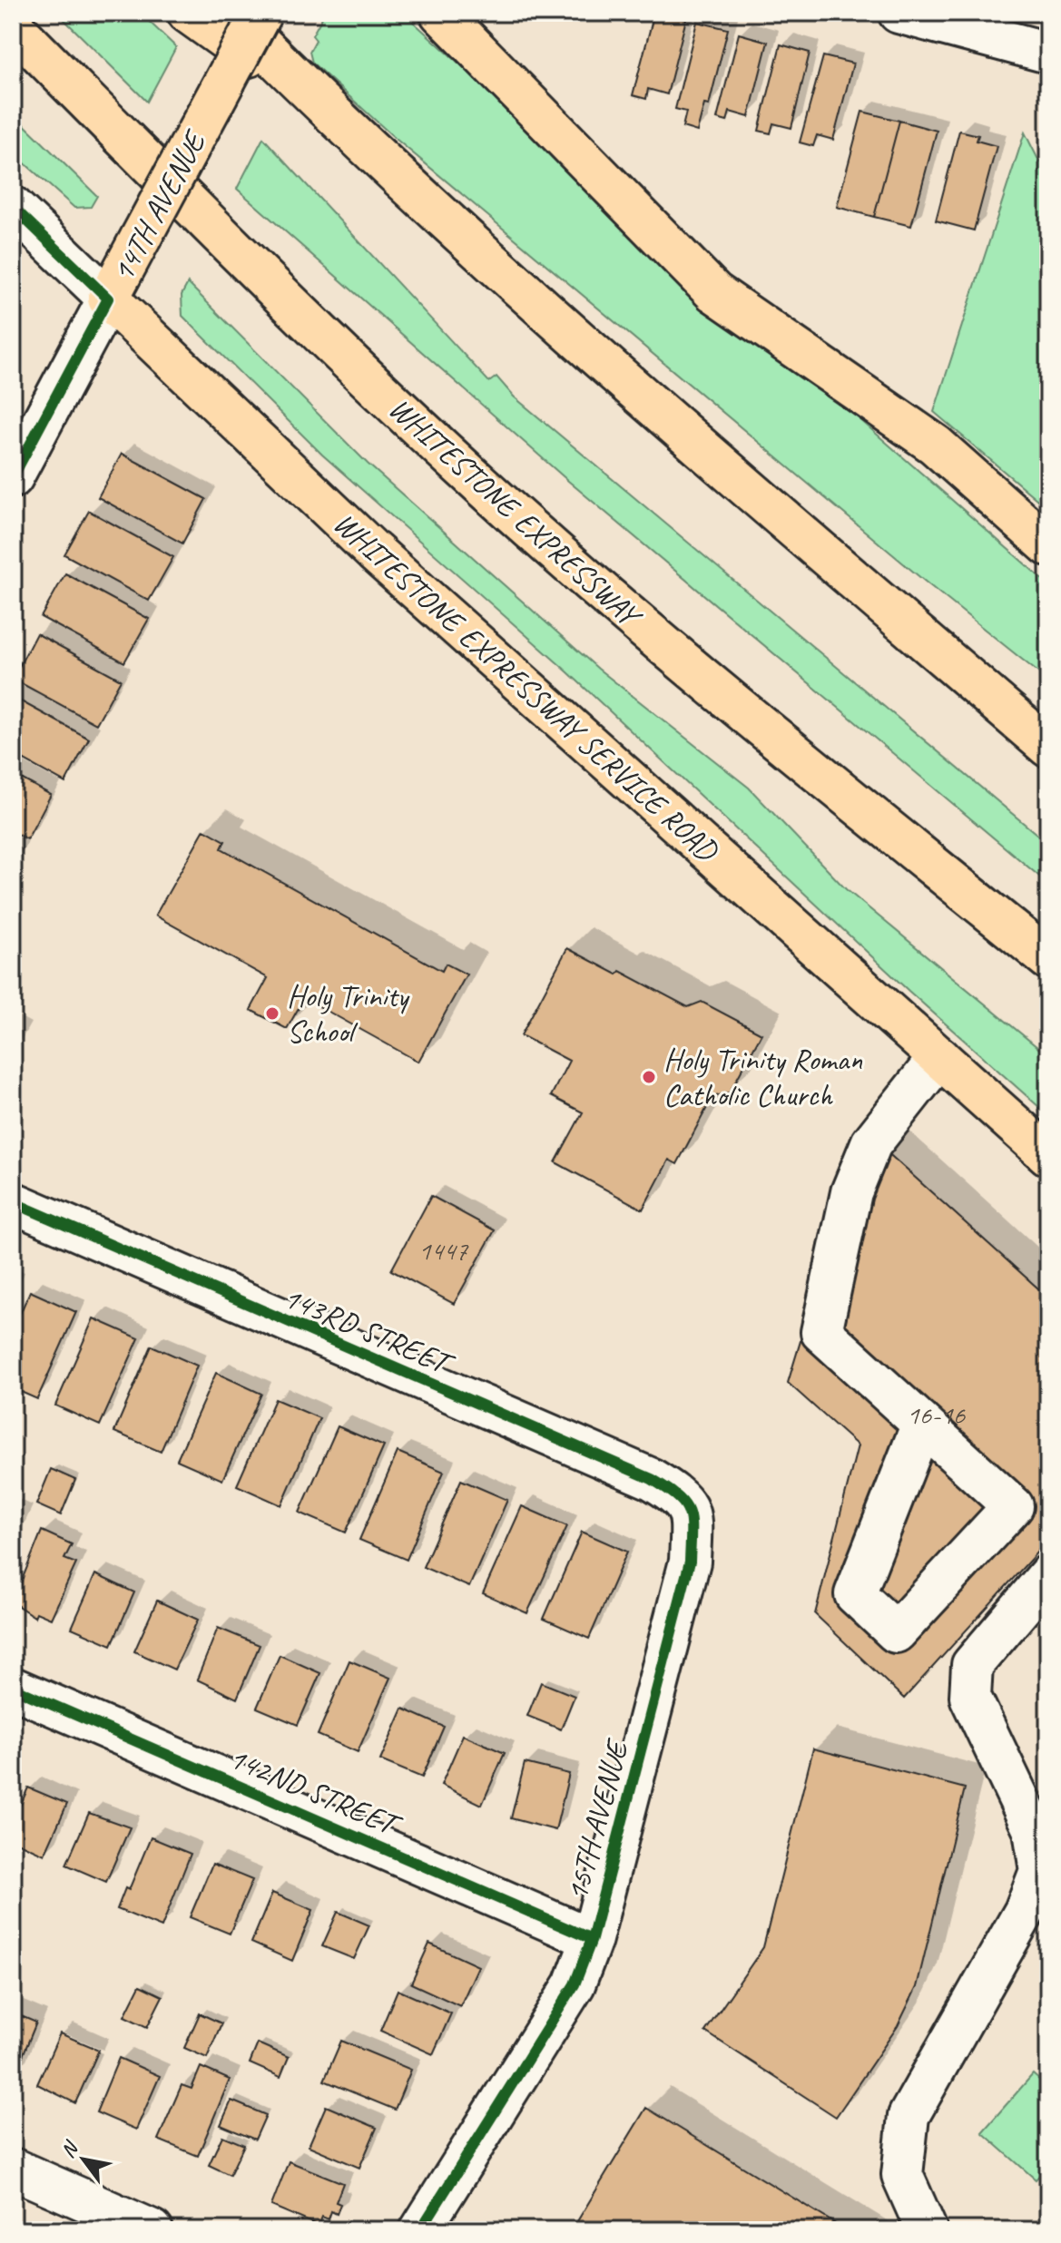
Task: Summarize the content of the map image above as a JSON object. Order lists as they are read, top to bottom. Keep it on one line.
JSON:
{"streets":{"main road":["14TH AVENUE","WHITESTONE EXPRESSWAY","WHITESTONE EXPRESSWAY SERVICE ROAD"],"street":["143RD STREET","142ND STREET","15TH AVENUE"]},"crossings":[["14TH AVENUE","WHITESTONE EXPRESSWAY SERVICE ROAD"],["143RD STREET","15TH AVENUE"],["142ND STREET","15TH AVENUE"]],"places":["Holy Trinity School","Holy Trinity Roman Catholic Church"],"house_numbers":["1447","16-16"],"north":"top left"}
